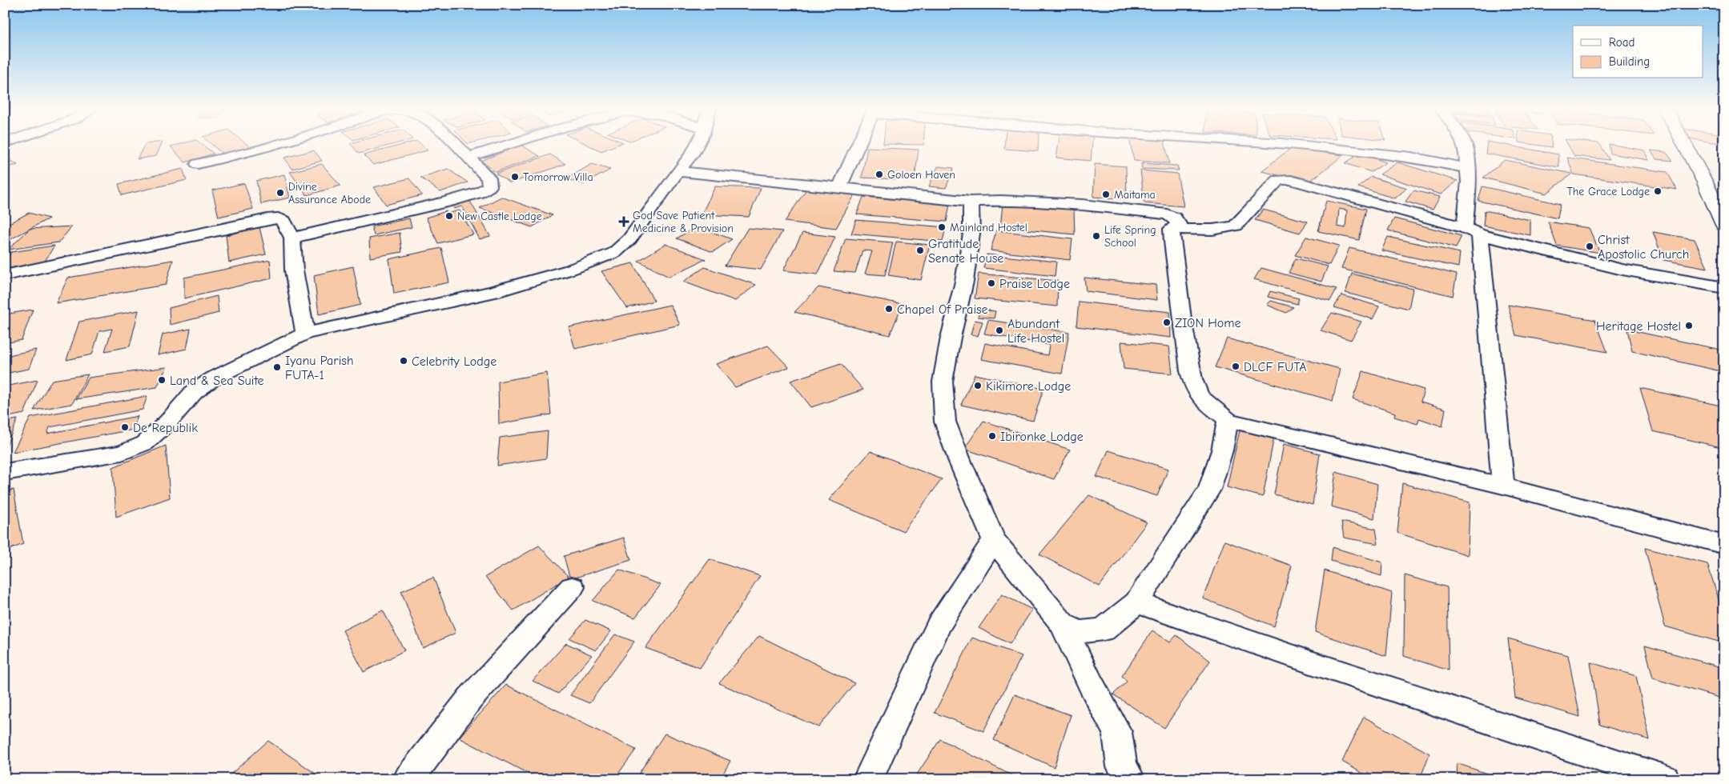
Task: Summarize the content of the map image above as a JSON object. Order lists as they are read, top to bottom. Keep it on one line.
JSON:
{"places":{"other":["Goloen Haven","Tomorrow Villa","The Grace Lodge","Divine Assurance Abode","Maitama","New Castle Lodge","Mainland Hostel","Life Spring School","Christ Apostolic Church","Gratitude Senate House","Praise Lodge","Chapel Of Praise","ZION Home","Heritage Hostel","Abundant Life Hostel","Celebrity Lodge","DLCF FUTA","Iyanu Parish FUTA-1","Land & Sea Suite","Kikimore Lodge","De Republik","Ibironke Lodge"],"health":["God Save Patient Medicine & Provision"]},"legend":["Road","Building"]}
